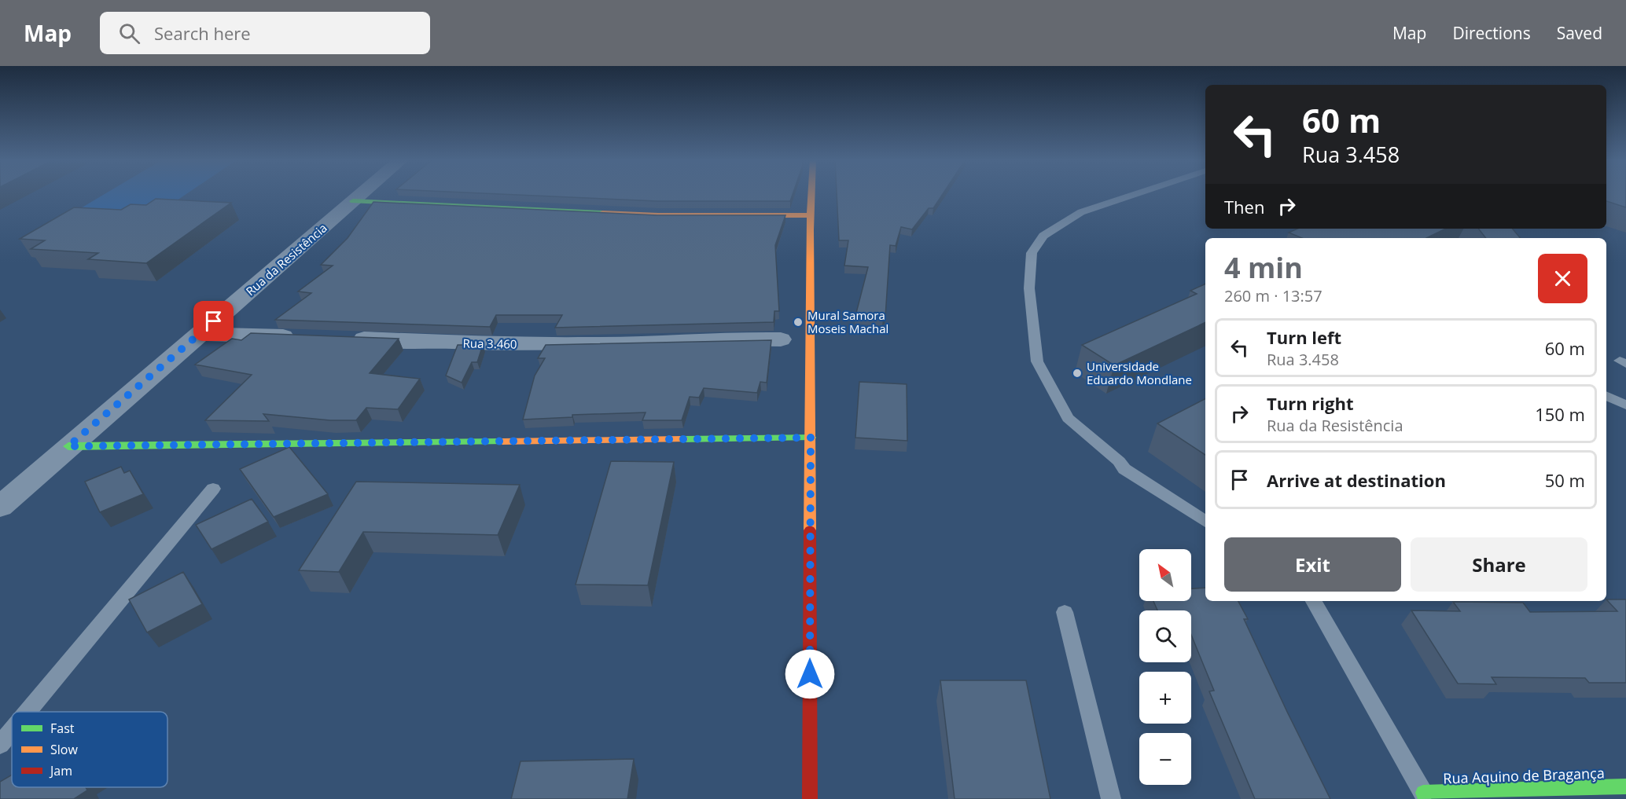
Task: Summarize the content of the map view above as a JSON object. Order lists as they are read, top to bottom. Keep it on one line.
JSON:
{"streets":{"street":["Rua da Resistência","Rua 3.460","Rua Aquino de Bragança"]},"places":["Mural Samora Moseis Machal","Universidade Eduardo Mondlane"],"legend":["Fast","Slow","Jam"],"north":"top left","page":{"header":"Map","search":"Search here","nav":["Map","Directions","Saved"],"turn":["60 m","Rua 3.458"],"then":"Then","heading":["4 min","260 m · 13:57"],"list":[{"name":"Turn left","note":"Rua 3.458","value":"60 m"},{"name":"Turn right","note":"Rua da Resistência","value":"150 m"},{"name":"Arrive at destination","value":"50 m"}],"buttons":["Exit","Share"],"map_buttons":["+","−"]}}
